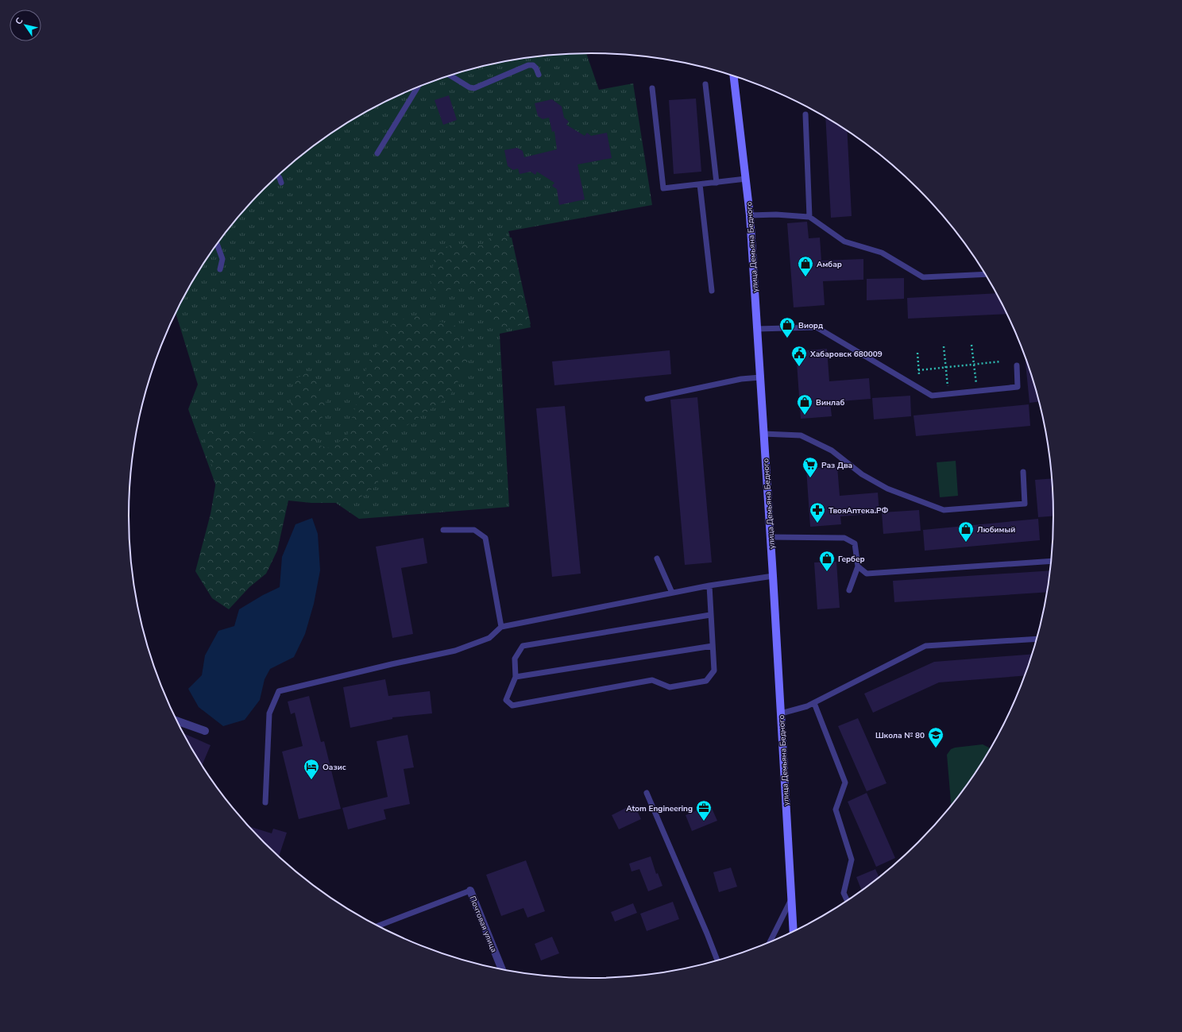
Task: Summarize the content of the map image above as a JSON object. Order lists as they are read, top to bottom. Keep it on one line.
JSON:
{"streets":{"main road":["улица Демьяна Бедного"],"street":["Почтовая улица"]},"places":{"shop":["Амбар","Виорд","Винлаб","Любимый","Гербер"],"public building":["Хабаровск 680009"],"supermarket":["Раз Два"],"pharmacy":["ТвояАптека.РФ"],"school or university":["Школа № 80"],"hotel":["Оазис"],"office":["Atom Engineering"]},"north":"top left"}
